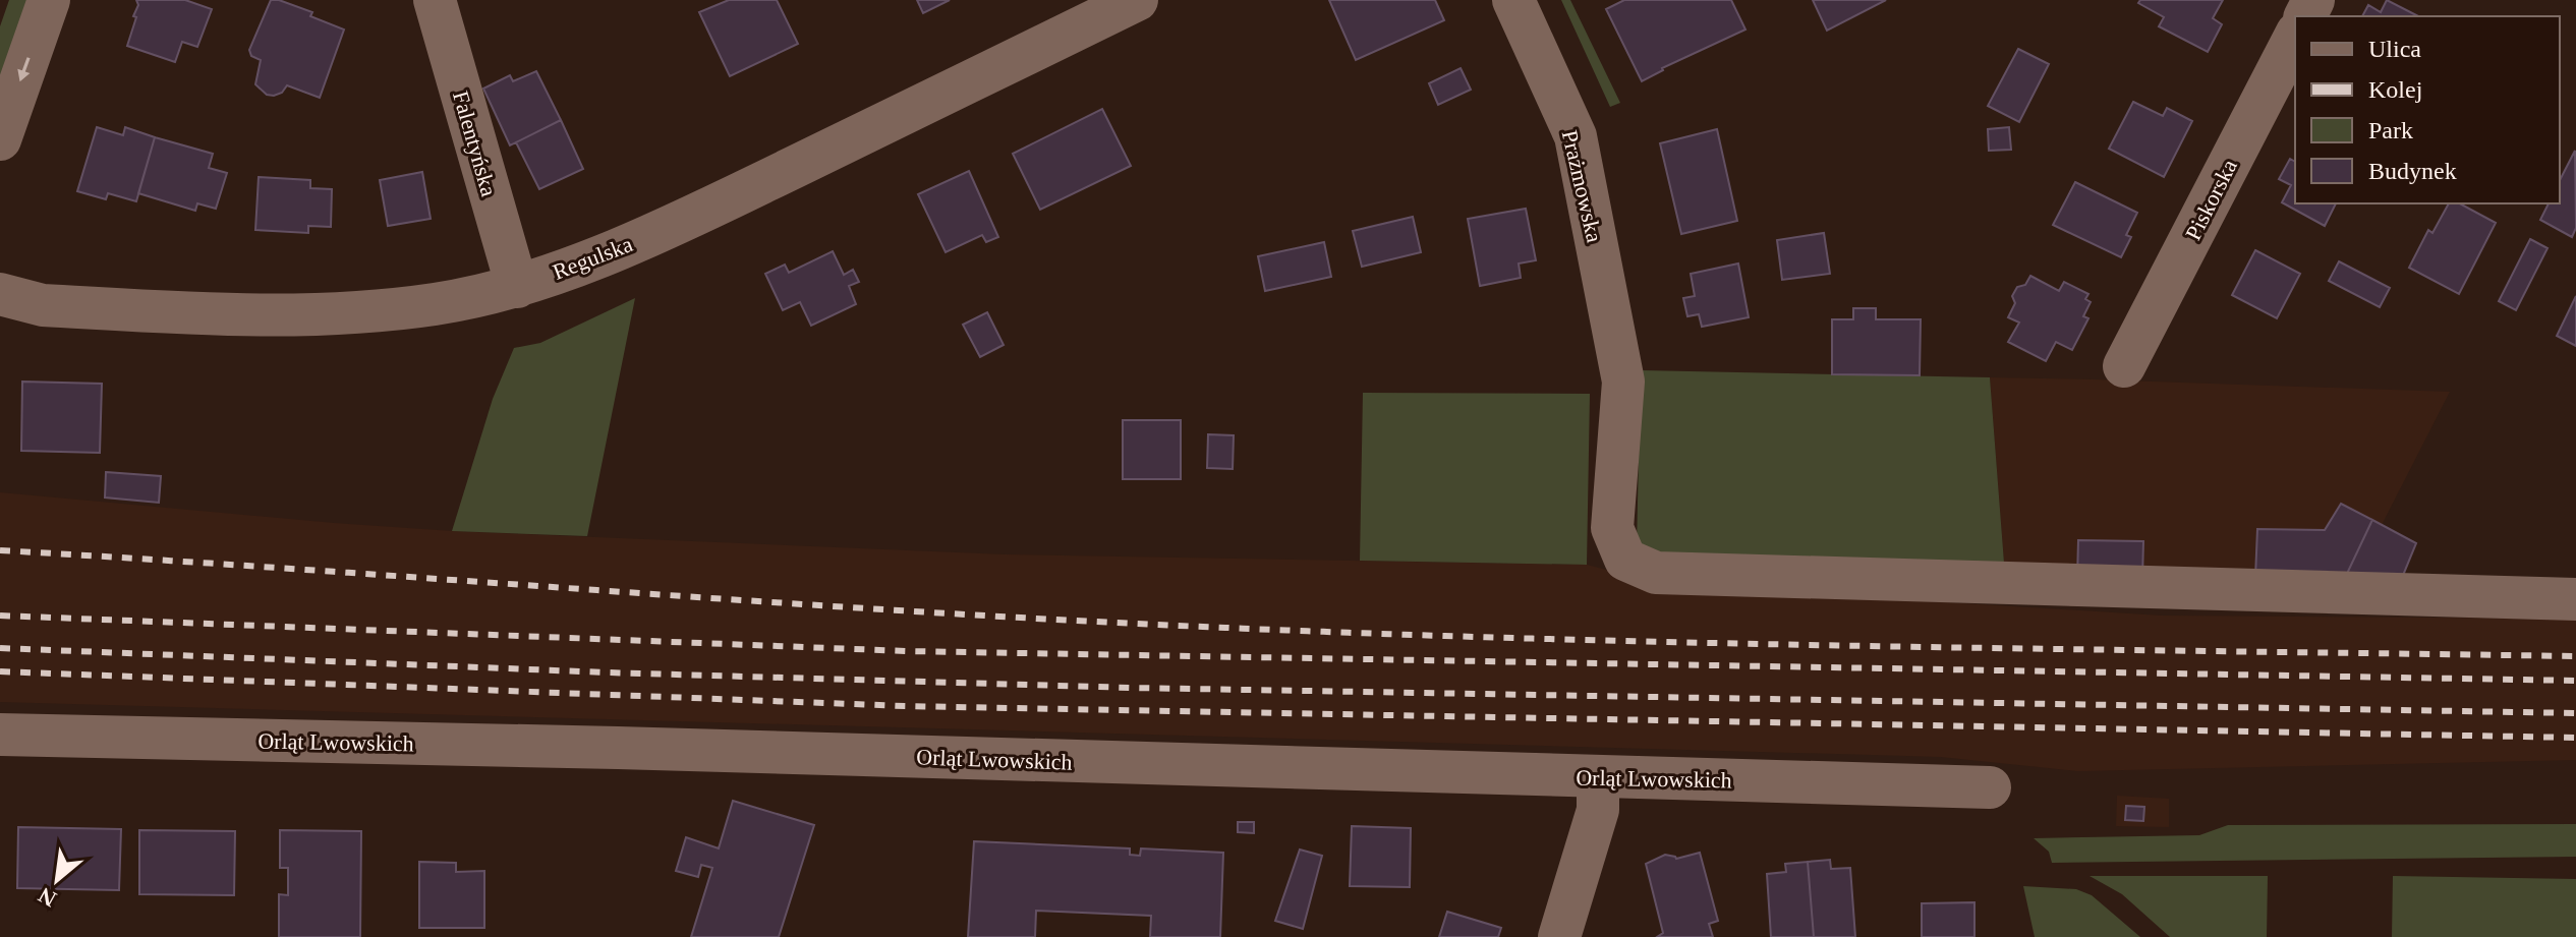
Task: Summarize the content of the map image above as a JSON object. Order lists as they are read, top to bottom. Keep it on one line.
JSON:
{"streets":{"street":["Falentyńska","Prażmowska","Piskorska","Regulska","Orląt Lwowskich"]},"crossings":[["Falentyńska","Regulska"]],"legend":["Ulica","Kolej","Park","Budynek"],"north":"bottom left"}
